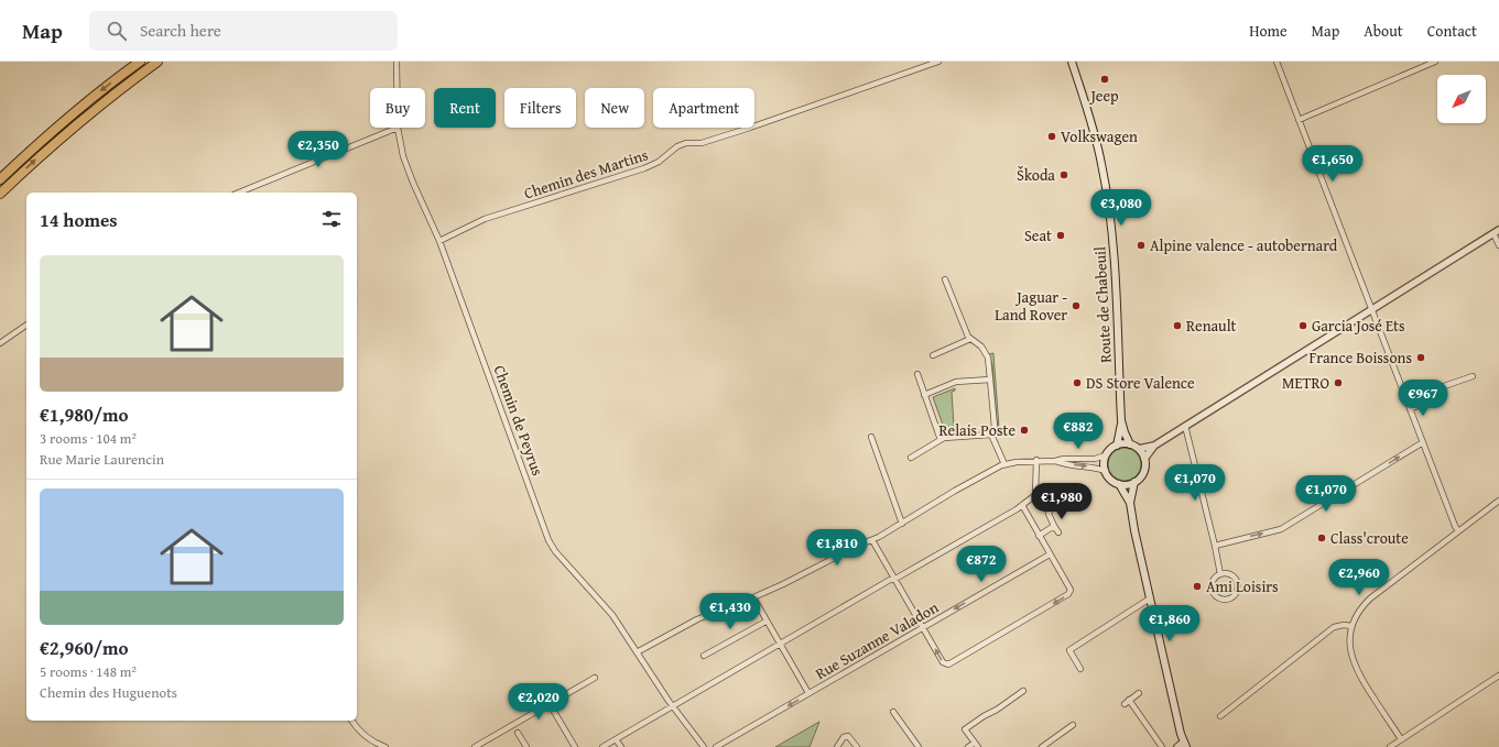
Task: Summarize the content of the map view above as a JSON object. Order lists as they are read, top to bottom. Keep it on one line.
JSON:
{"streets":{"main road":["Route de Chabeuil"],"street":["Chemin des Martins","Chemin de Peyrus","Rue Suzanne Valadon"]},"crossings":[["Chemin des Martins","Chemin de Peyrus"]],"one_way":["Rue Suzanne Valadon"],"places":["Jeep","Volkswagen","Škoda","Seat","Alpine valence - autobernard","Jaguar - Land Rover","Renault","Garcia José Ets","France Boissons","DS Store Valence","METRO","Relais Poste","Class'croute","Ami Loisirs"],"north":"bottom left","page":{"header":"Map","search":"Search here","nav":["Home","Map","About","Contact"],"chip":["Buy","Rent","Filters","New","Apartment"],"price":["€2,350","€1,650","€3,080","€967","€882","€1,070","€1,070","€1,980","€1,810","€872","€2,960","€1,430","€1,860","€2,020"],"heading":"14 homes","list":[{"name":"€1,980/mo","note":"3 rooms · 104 m² · Rue Marie Laurencin"},{"name":"€2,960/mo","note":"5 rooms · 148 m² · Chemin des Huguenots"}]}}
